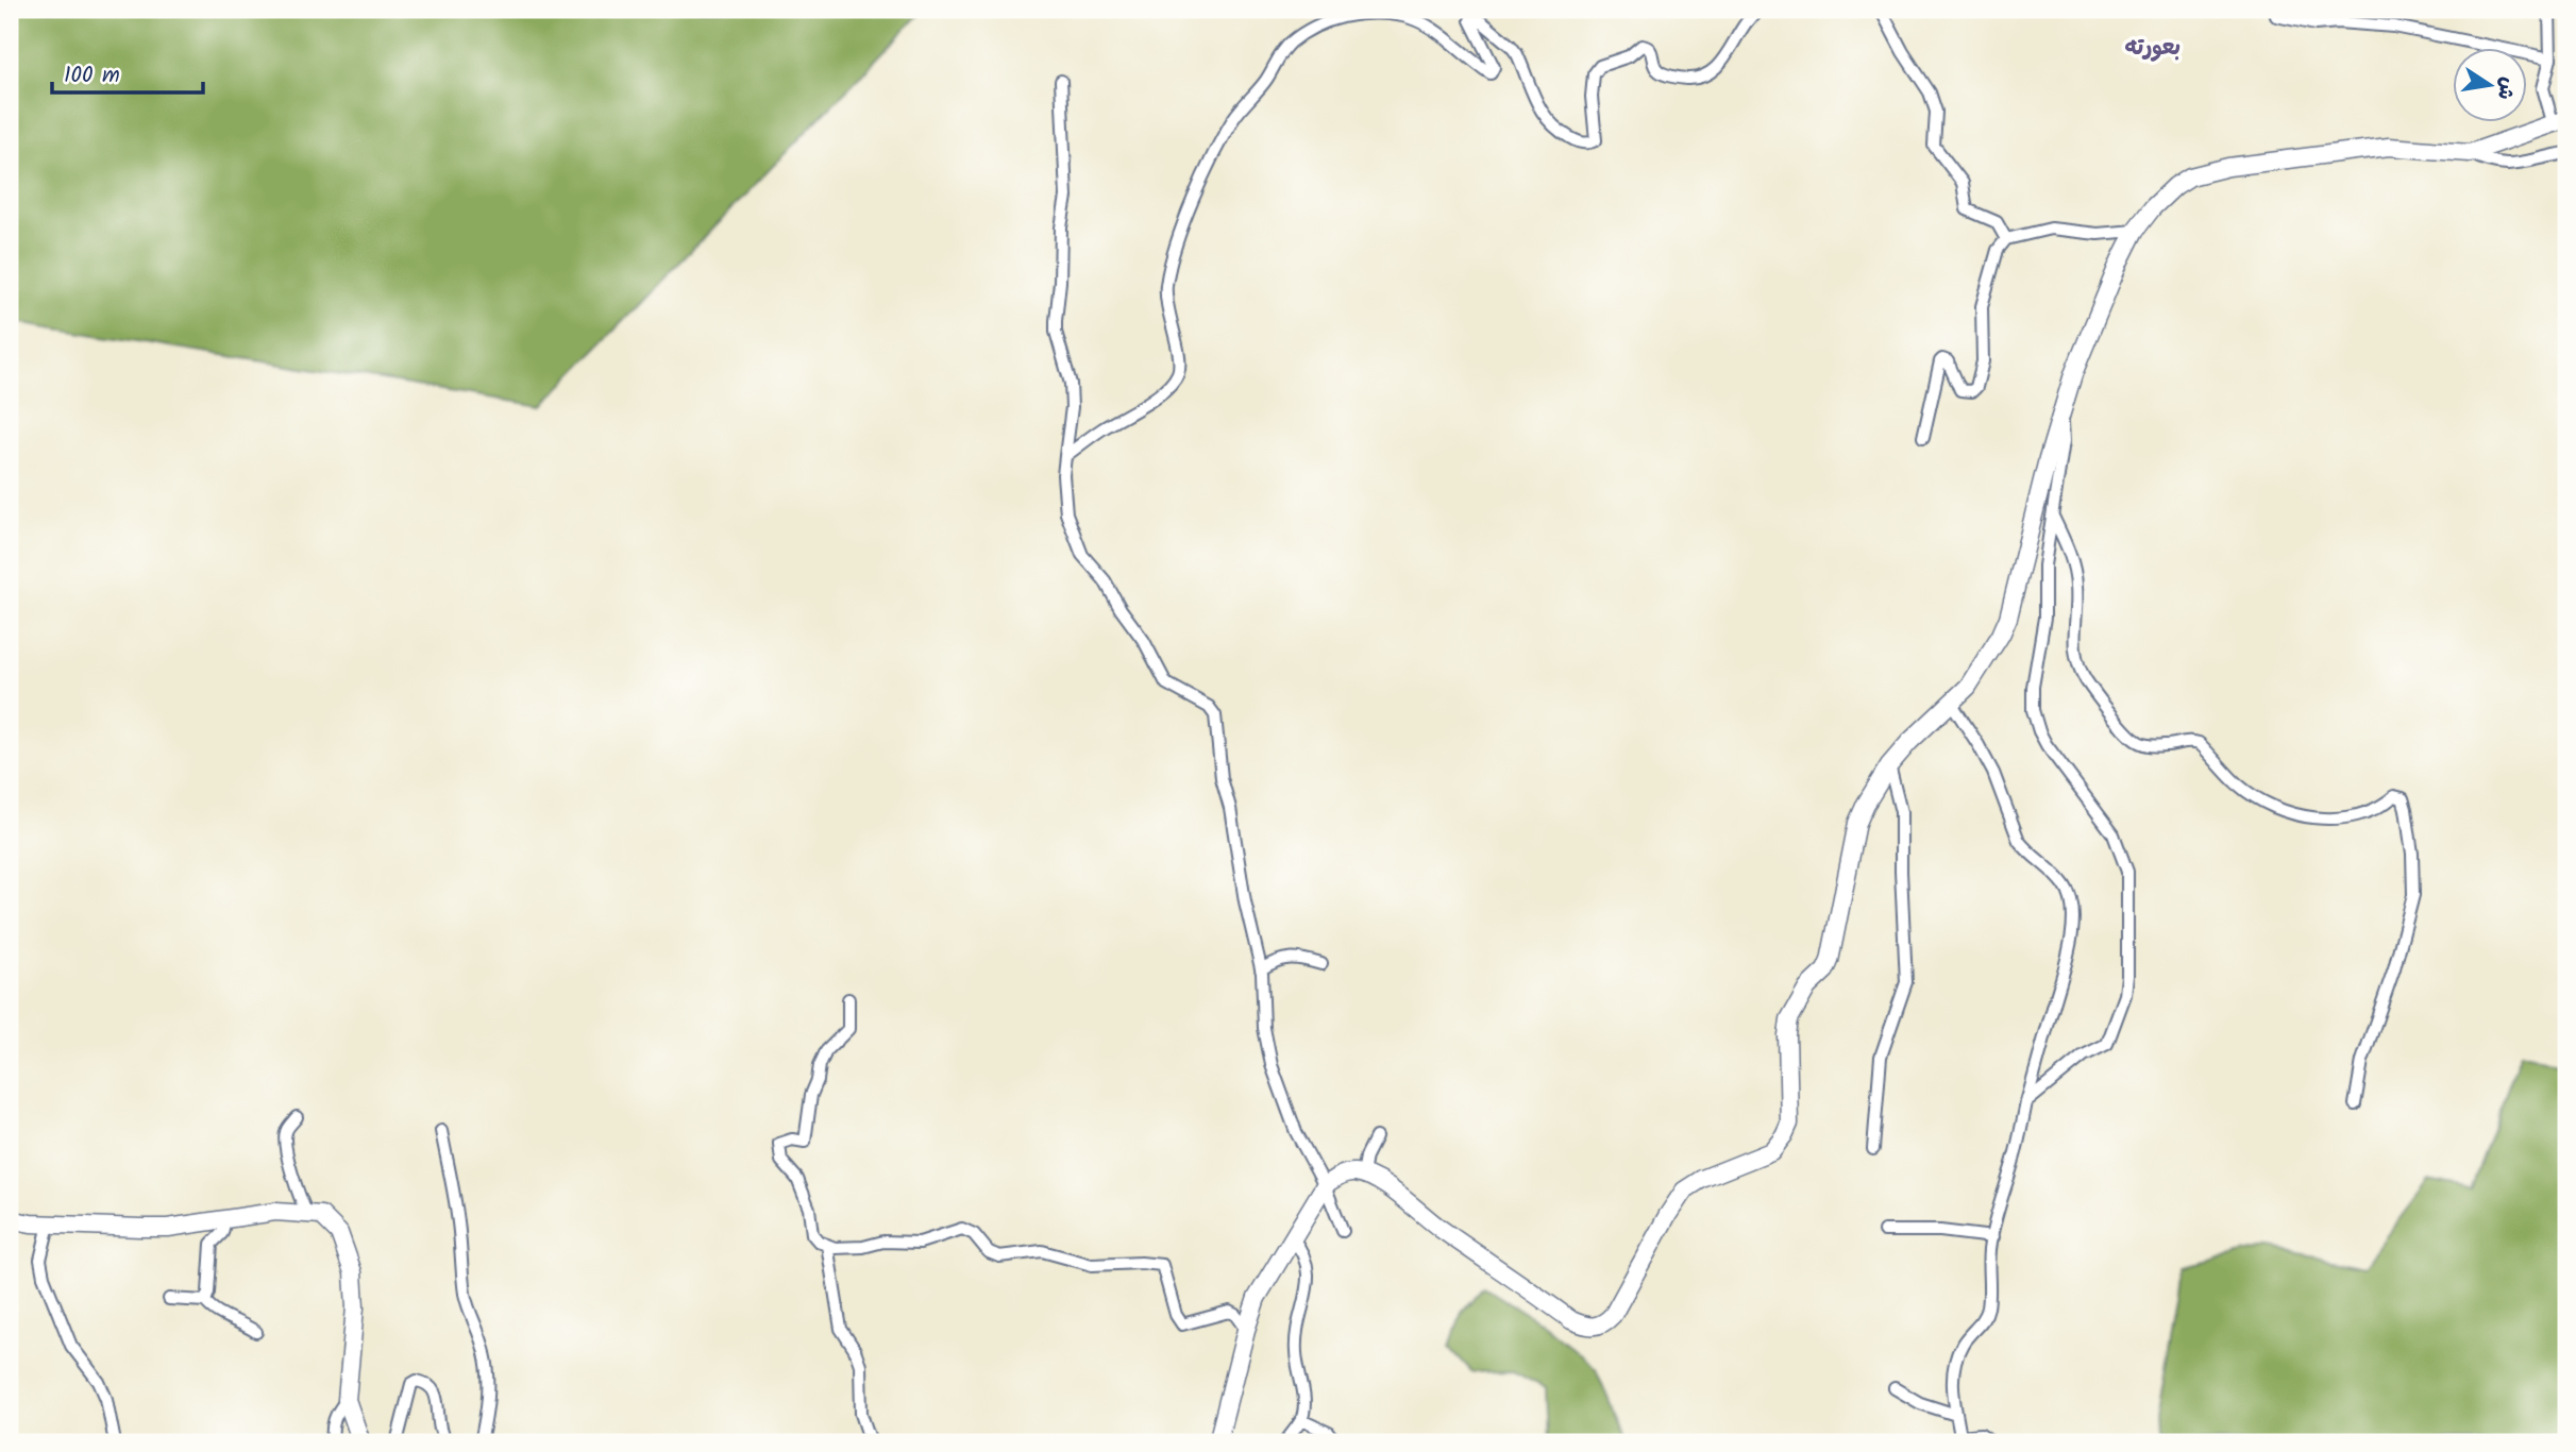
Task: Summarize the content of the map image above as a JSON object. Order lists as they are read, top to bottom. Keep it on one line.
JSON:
{"districts":["بعورته"],"scale_bar":"100 m","north":"right"}
